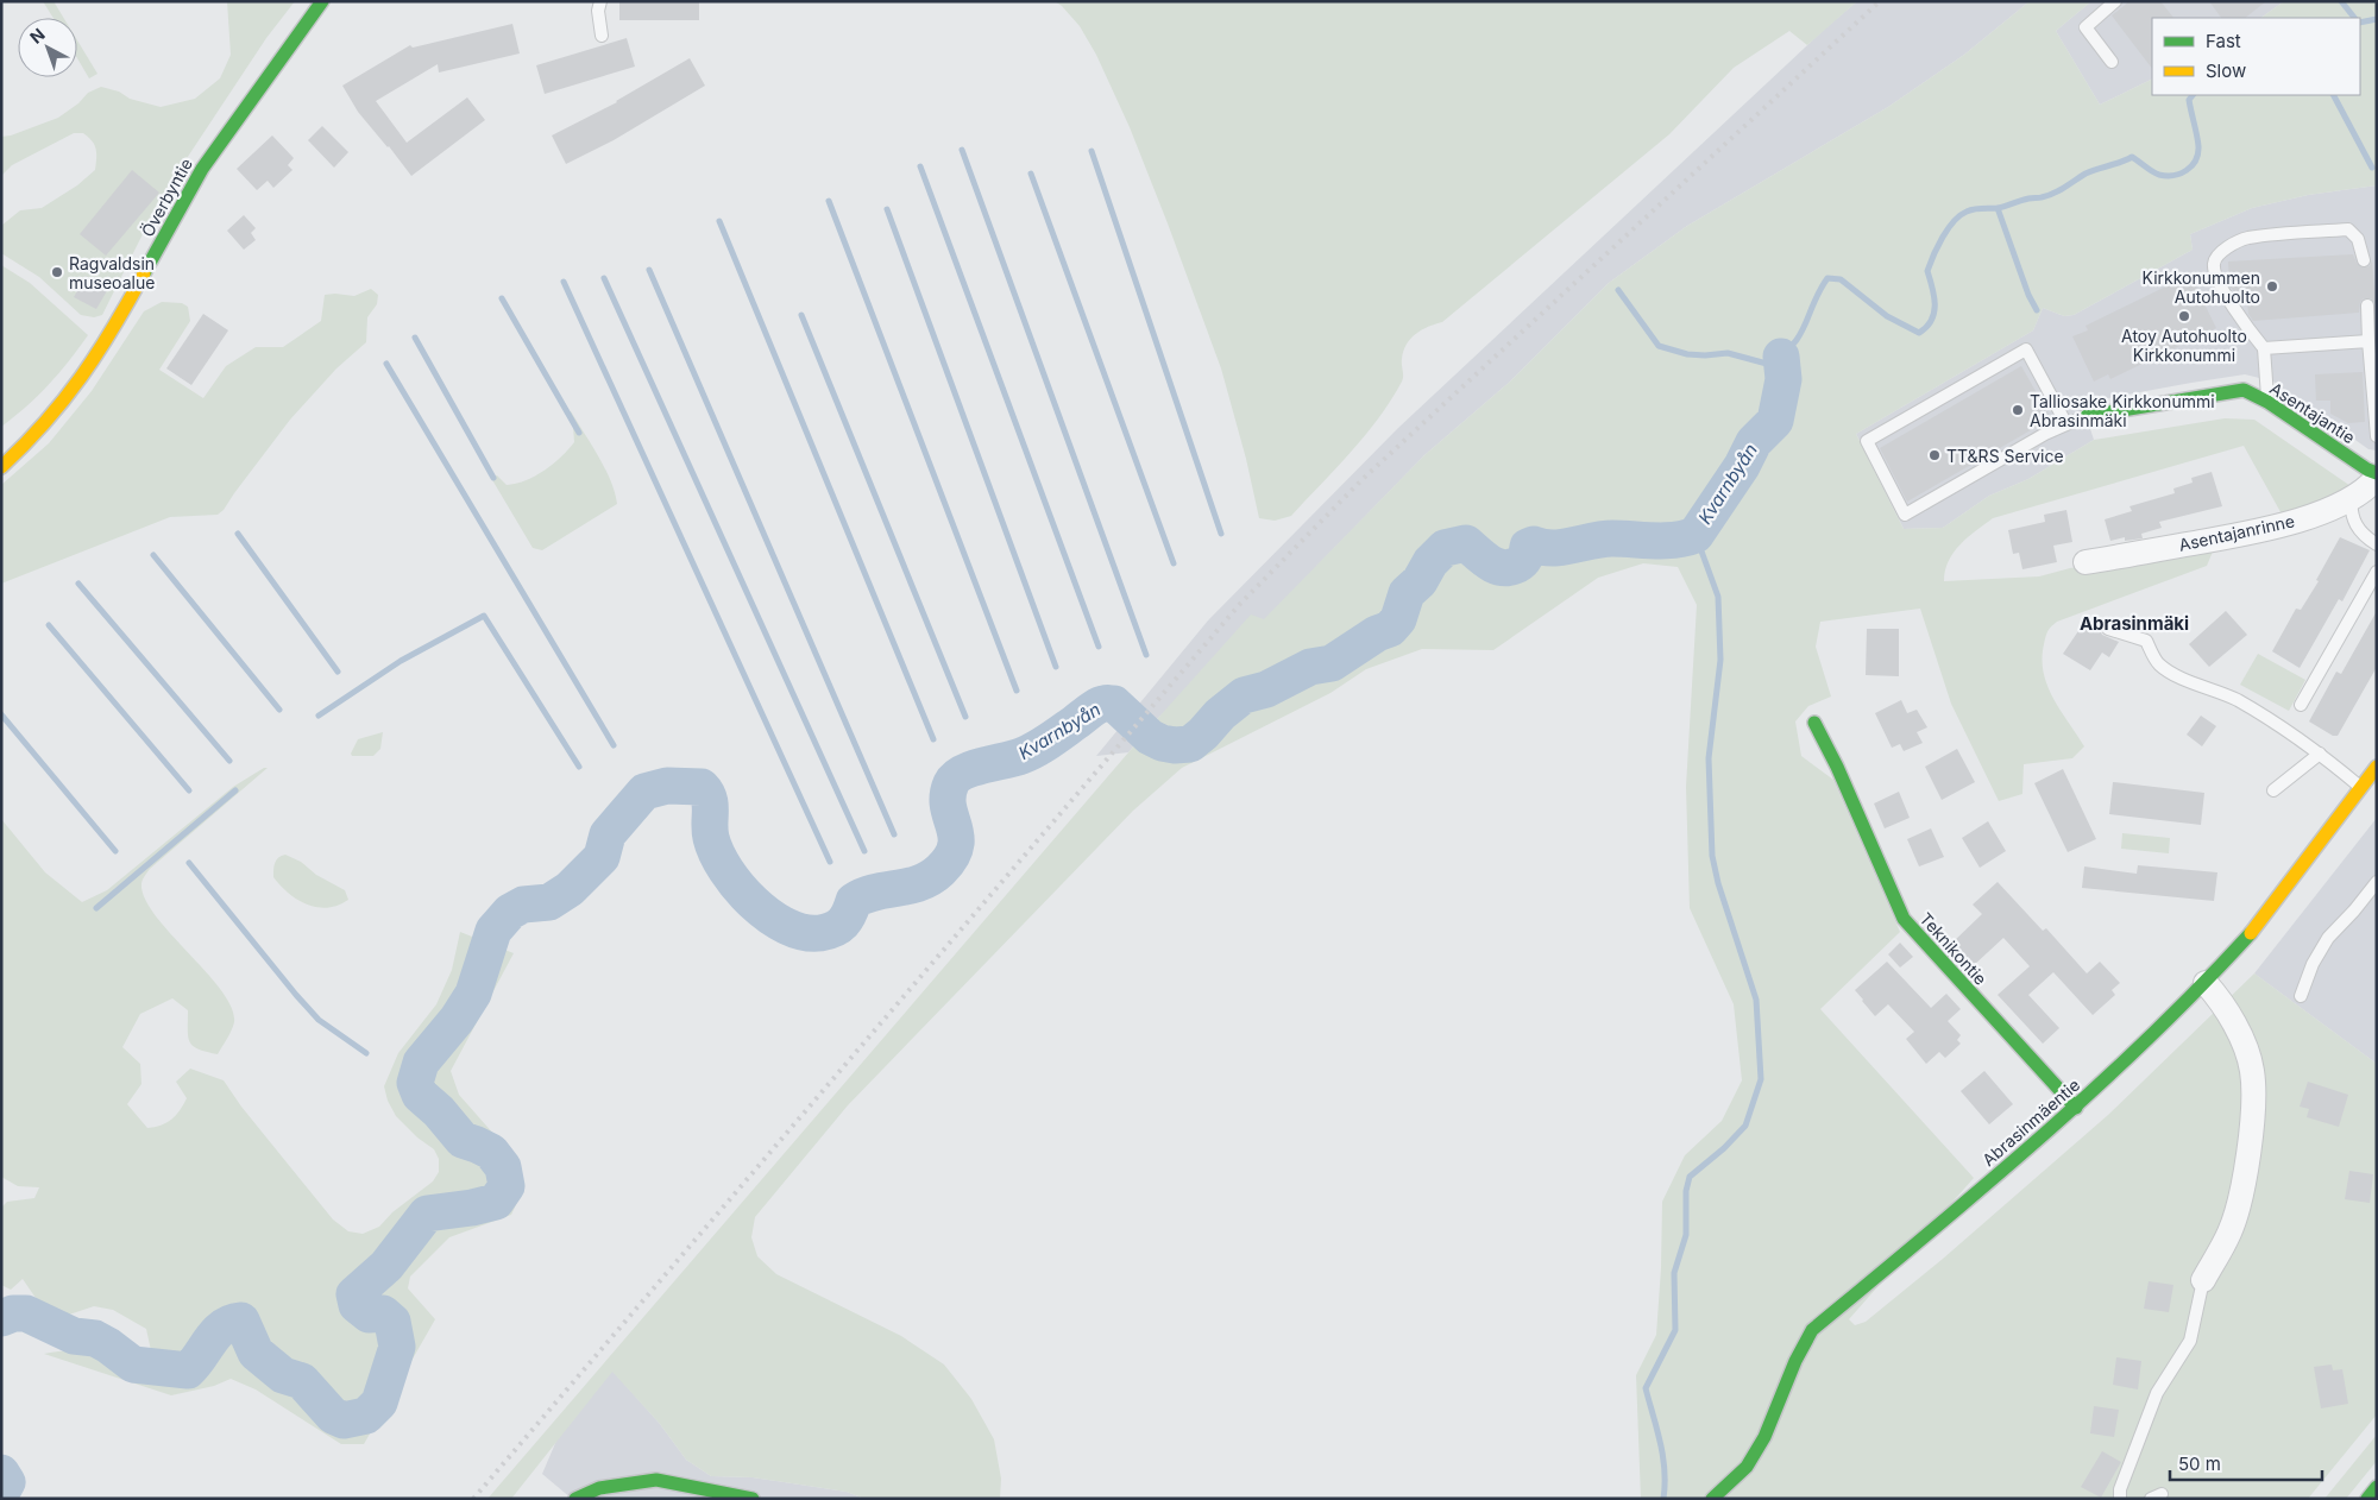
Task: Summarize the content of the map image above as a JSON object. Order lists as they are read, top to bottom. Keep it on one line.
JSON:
{"streets":{"street":["Överbyntie","Asentajantie","Asentajanrinne","Teknikontie","Abrasinmäentie"]},"crossings":[["Teknikontie","Abrasinmäentie"]],"districts":["Abrasinmäki"],"water":["Kvarnbyån"],"places":["Ragvaldsin museoalue","Kirkkonummen Autohuolto","Atoy Autohuolto Kirkkonummi","Talliosake Kirkkonummi Abrasinmäki","TT&RS Service"],"legend":["Fast","Slow"],"scale_bar":"50 m","north":"top left"}
